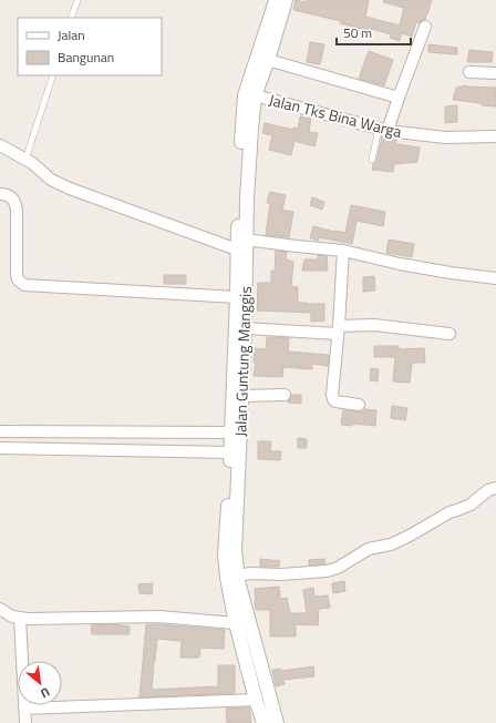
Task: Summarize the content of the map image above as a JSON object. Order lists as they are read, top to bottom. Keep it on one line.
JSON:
{"streets":{"street":["Jalan Tks Bina Warga","Jalan Guntung Manggis"]},"crossings":[["Jalan Tks Bina Warga","Jalan Guntung Manggis"]],"legend":["Jalan","Bangunan"],"scale_bar":"50 m","north":"bottom right"}
